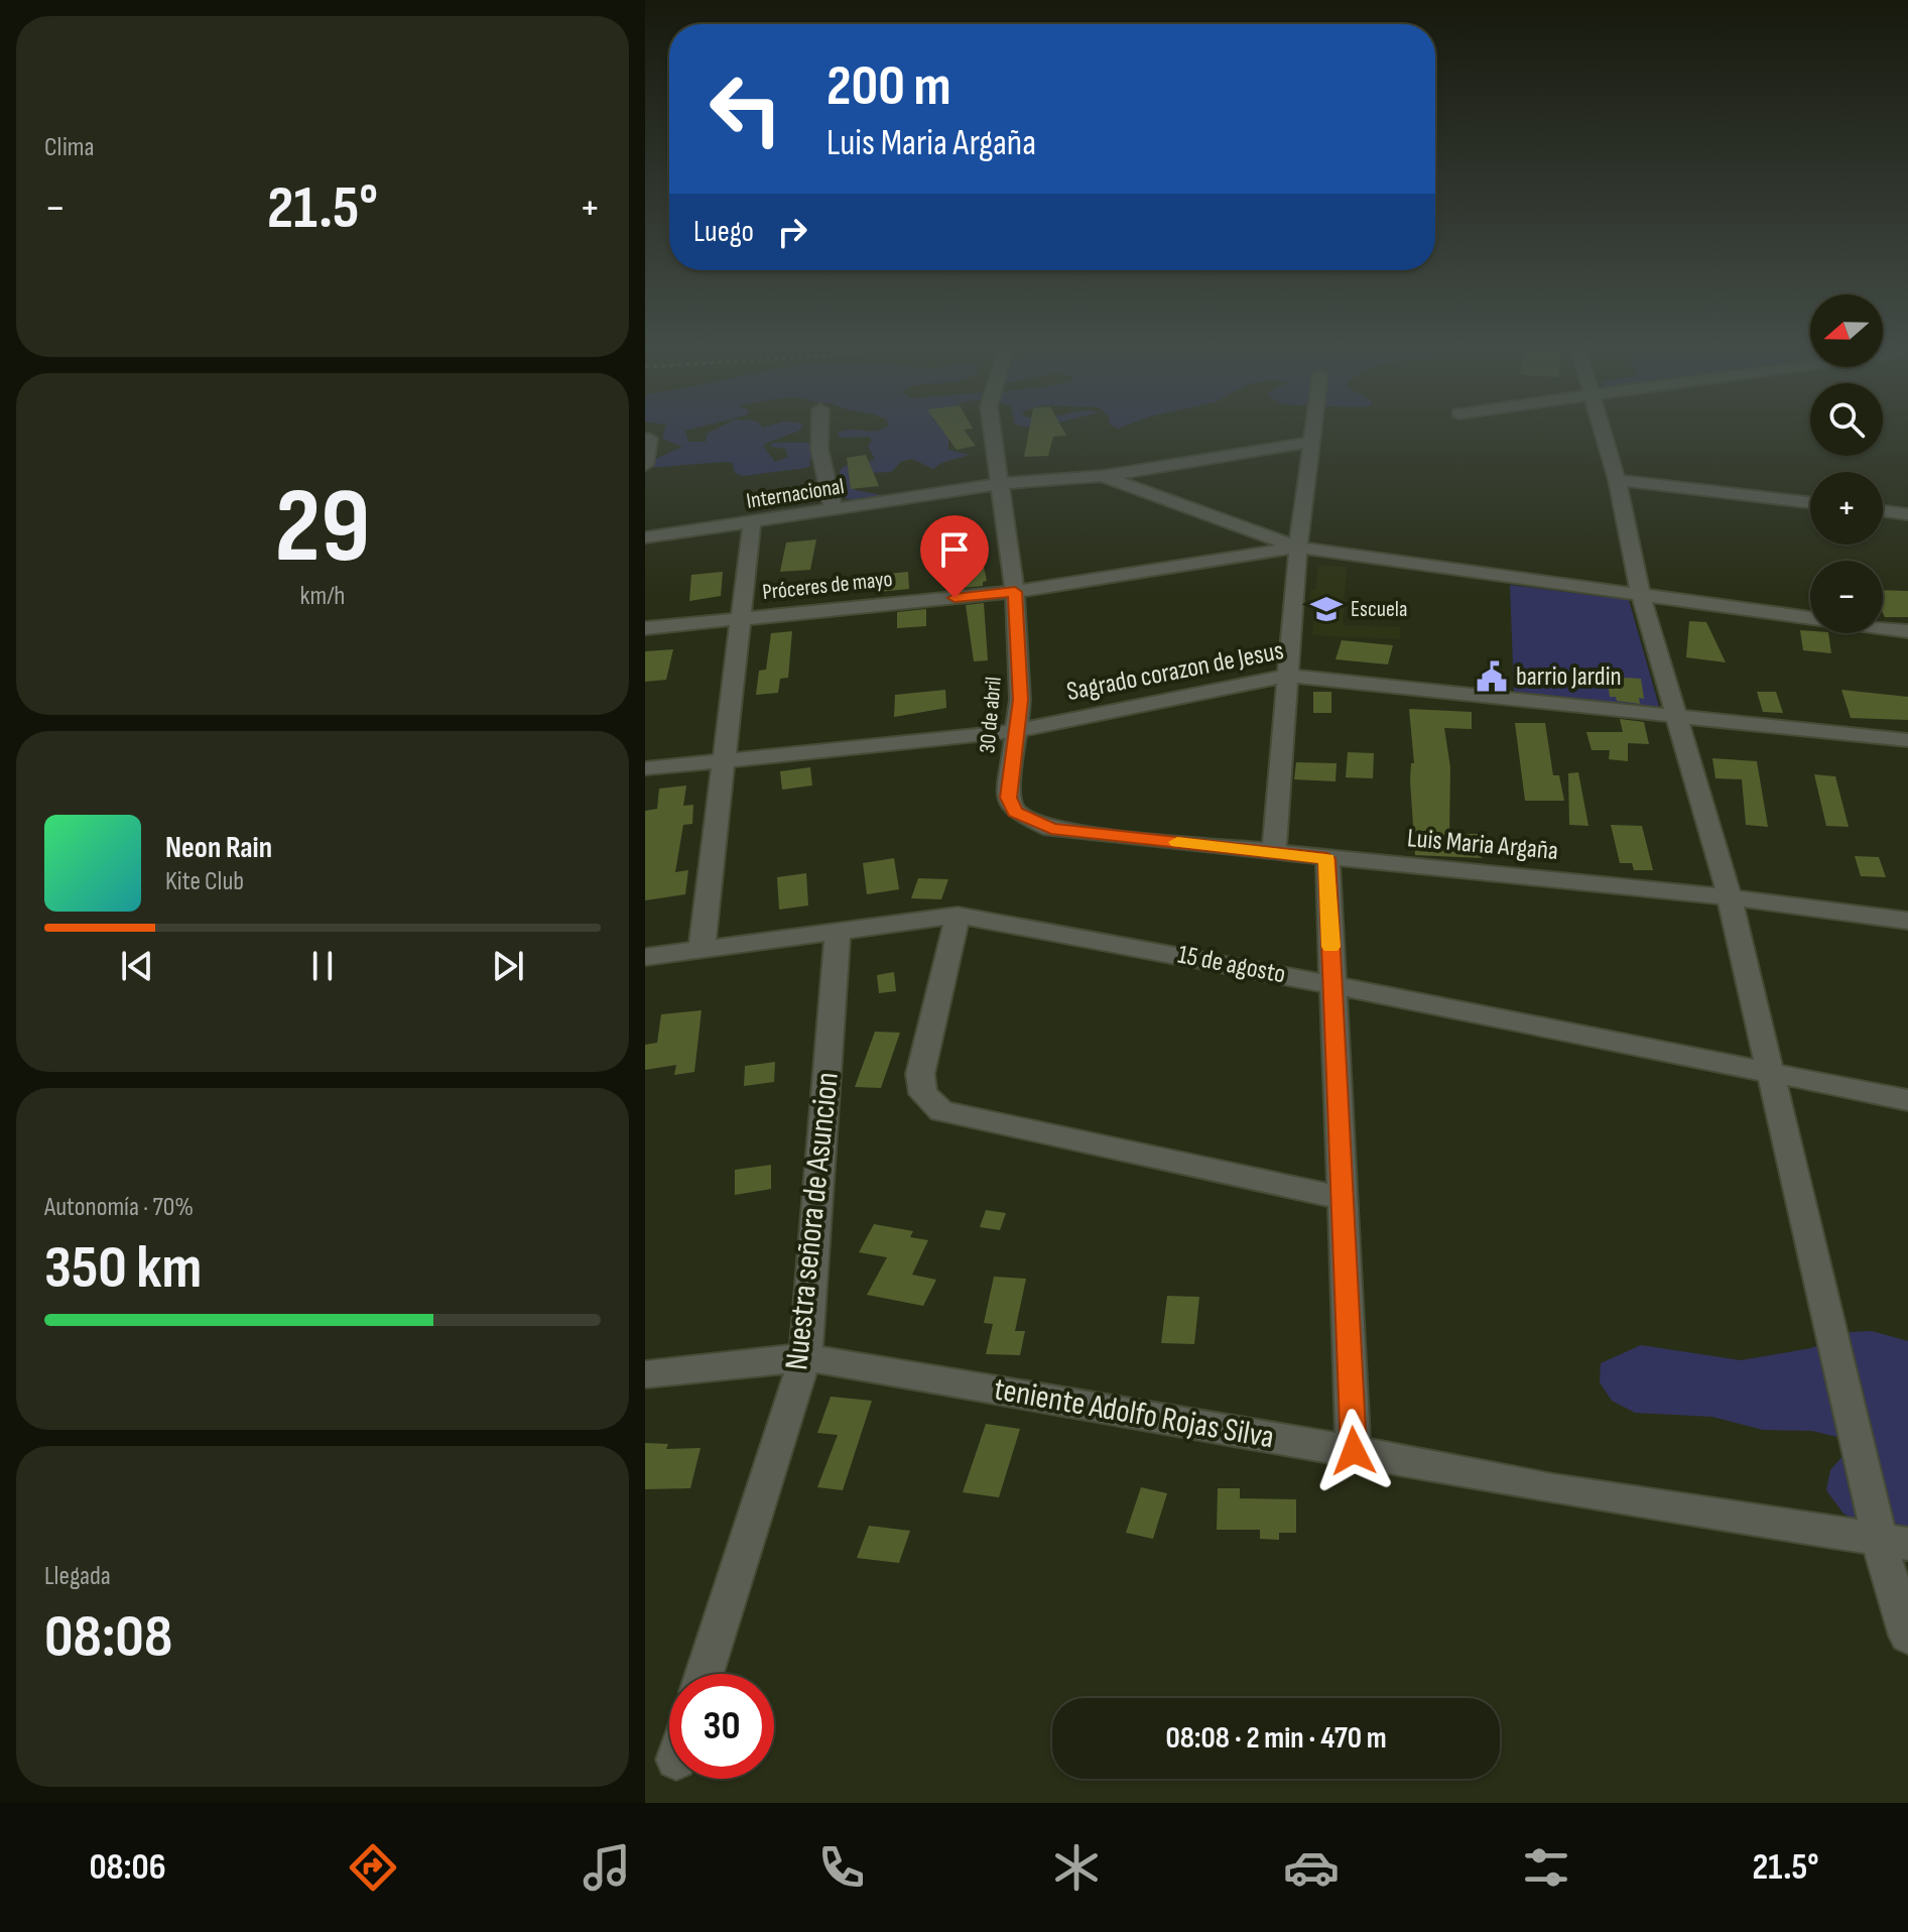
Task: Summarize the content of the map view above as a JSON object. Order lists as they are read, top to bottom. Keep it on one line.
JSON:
{"streets":{"street":["Internacional","Próceres de mayo","Sagrado corazon de Jesus","30 de abril","Luis Maria Argaña","15 de agosto","Nuestra señora de Asuncion","teniente Adolfo Rojas Silva"]},"crossings":[["Internacional","30 de abril"],["Próceres de mayo","30 de abril"],["Sagrado corazon de Jesus","30 de abril"],["30 de abril","Luis Maria Argaña"],["15 de agosto","Nuestra señora de Asuncion"],["Nuestra señora de Asuncion","teniente Adolfo Rojas Silva"]],"places":{"school or university":["Escuela"],"public building":["barrio Jardin"]},"north":"left","page":{"tile":["Clima",["29","km/h"],["Autonomía · 70%","350 km"],["Llegada","08:08"]],"turn":["200 m","Luis Maria Argaña"],"heat":["−","21.5°","+"],"then":"Luego","map_buttons":["+","−"],"song":["Neon Rain","Kite Club"],"limit":"30","trip":"08:08 · 2 min · 470 m","tabs":["08:06","21.5°"]}}
